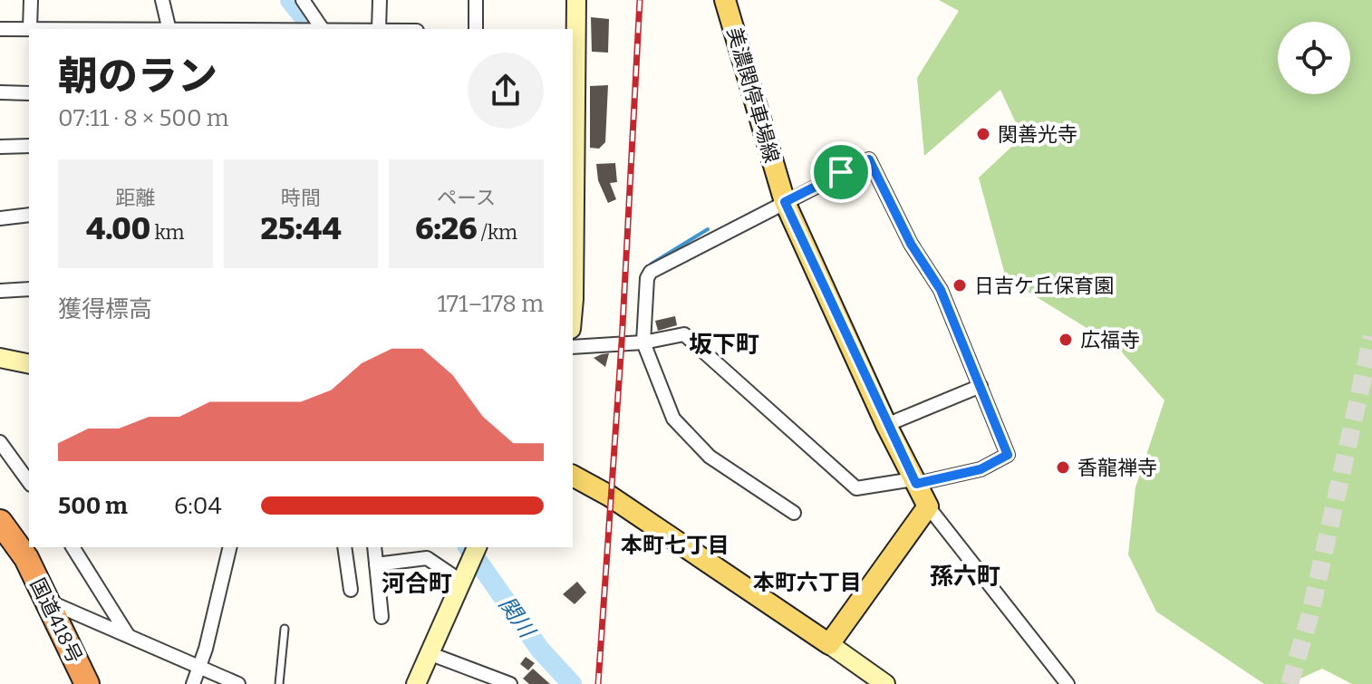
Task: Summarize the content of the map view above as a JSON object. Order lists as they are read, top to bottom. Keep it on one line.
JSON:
{"streets":{"highway":["国道418号"],"main road":["美濃関停車場線"]},"districts":["坂下町","本町七丁目","孫六町","本町六丁目","河合町"],"water":["関川"],"places":["関善光寺","日吉ケ丘保育園","広福寺","香龍禅寺"],"page":{"heading":["朝のラン","07:11 · 8 × 500 m"],"stats":[["距離","4.00 km"],["時間","25:44"],["ペース","6:26 /km"]],"chart":["獲得標高","171–178 m"],"list":[{"name":"500 m","note":"6:04"}]}}
